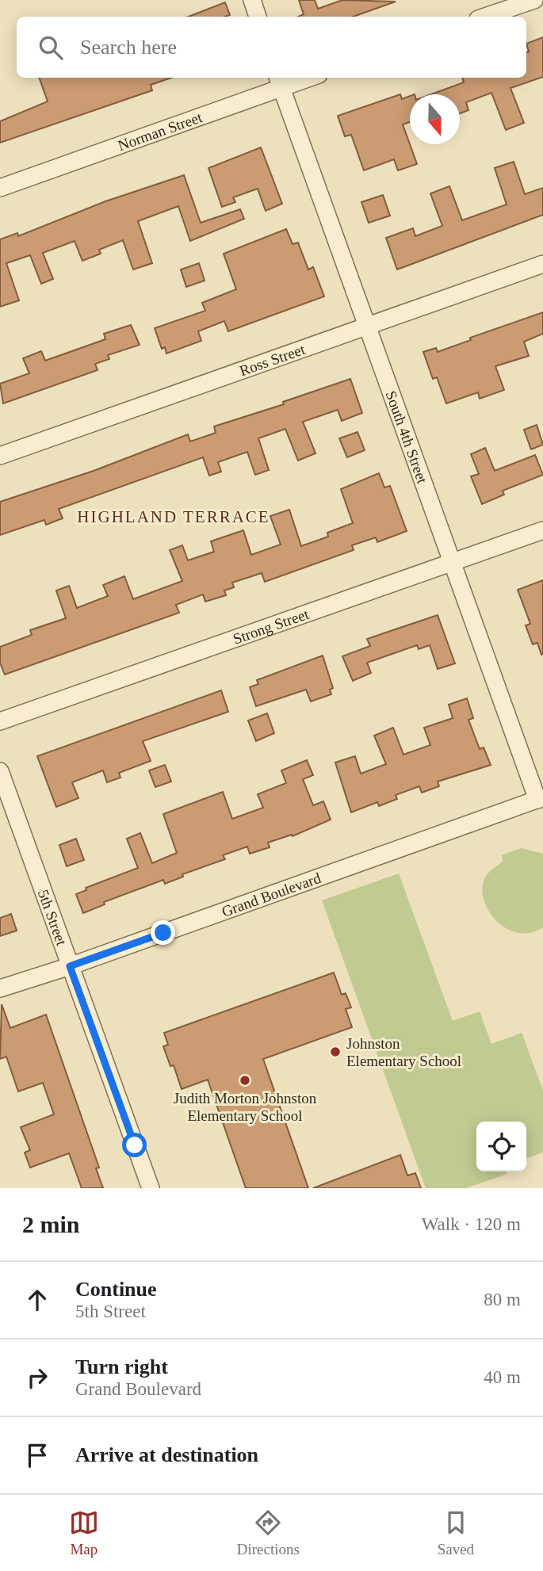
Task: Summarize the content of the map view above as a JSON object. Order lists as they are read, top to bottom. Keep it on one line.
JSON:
{"streets":{"street":["Norman Street","Ross Street","South 4th Street","Strong Street","Grand Boulevard","5th Street"]},"crossings":[["Norman Street","South 4th Street"],["Ross Street","South 4th Street"],["South 4th Street","Strong Street"],["South 4th Street","Grand Boulevard"],["Grand Boulevard","5th Street"]],"districts":["HIGHLAND TERRACE"],"places":["Johnston Elementary School","Judith Morton Johnston Elementary School"],"north":"bottom","page":{"search":"Search here","heading":["2 min","Walk · 120 m"],"list":[["Continue","5th Street","80 m"],["Turn right","Grand Boulevard","40 m"],"Arrive at destination"],"nav":["Map","Directions","Saved"]}}
